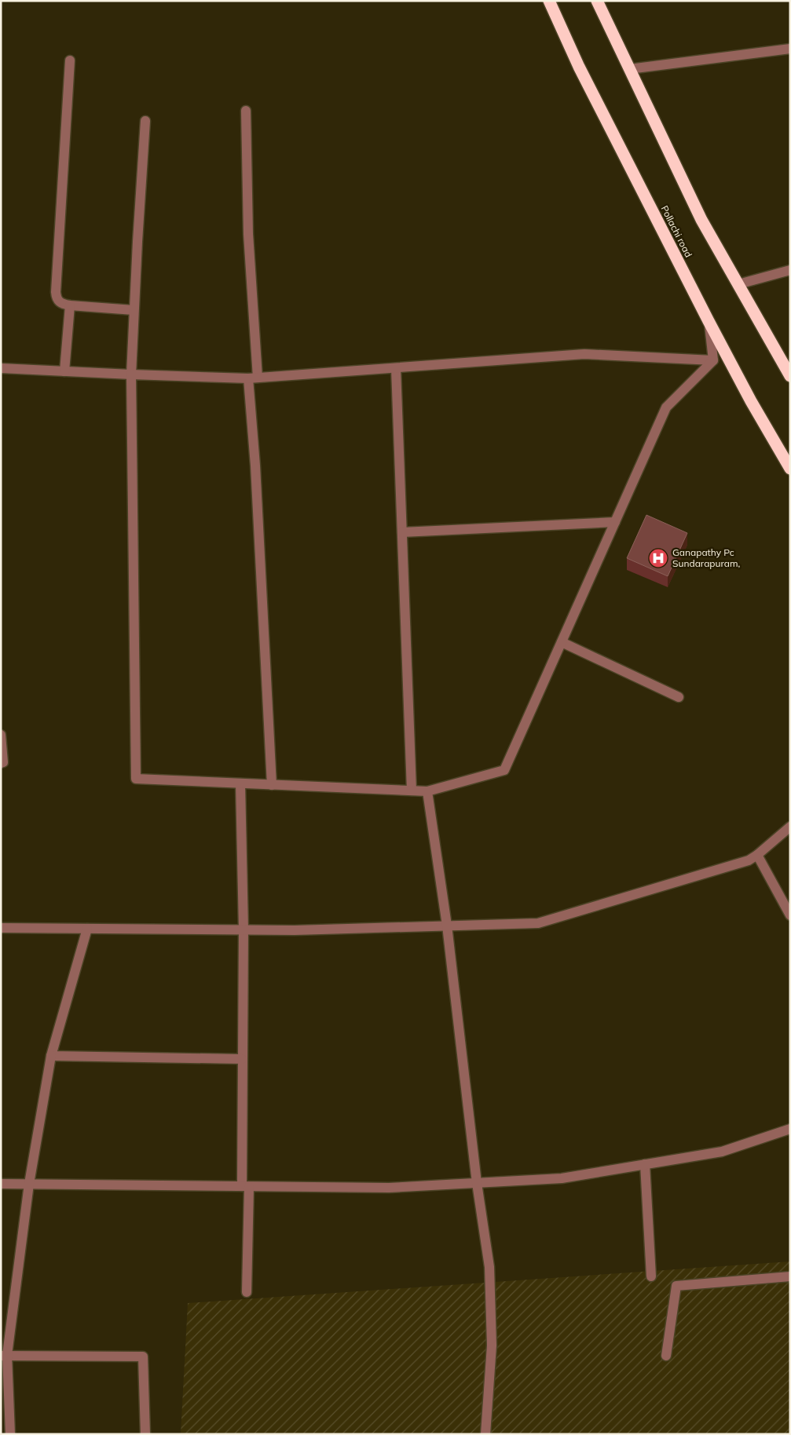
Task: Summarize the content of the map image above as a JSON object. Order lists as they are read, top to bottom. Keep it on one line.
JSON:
{"streets":{"highway":["Pollachi road"]},"places":{"hospital":["Ganapathy Pc Sundarapuram,"]}}
